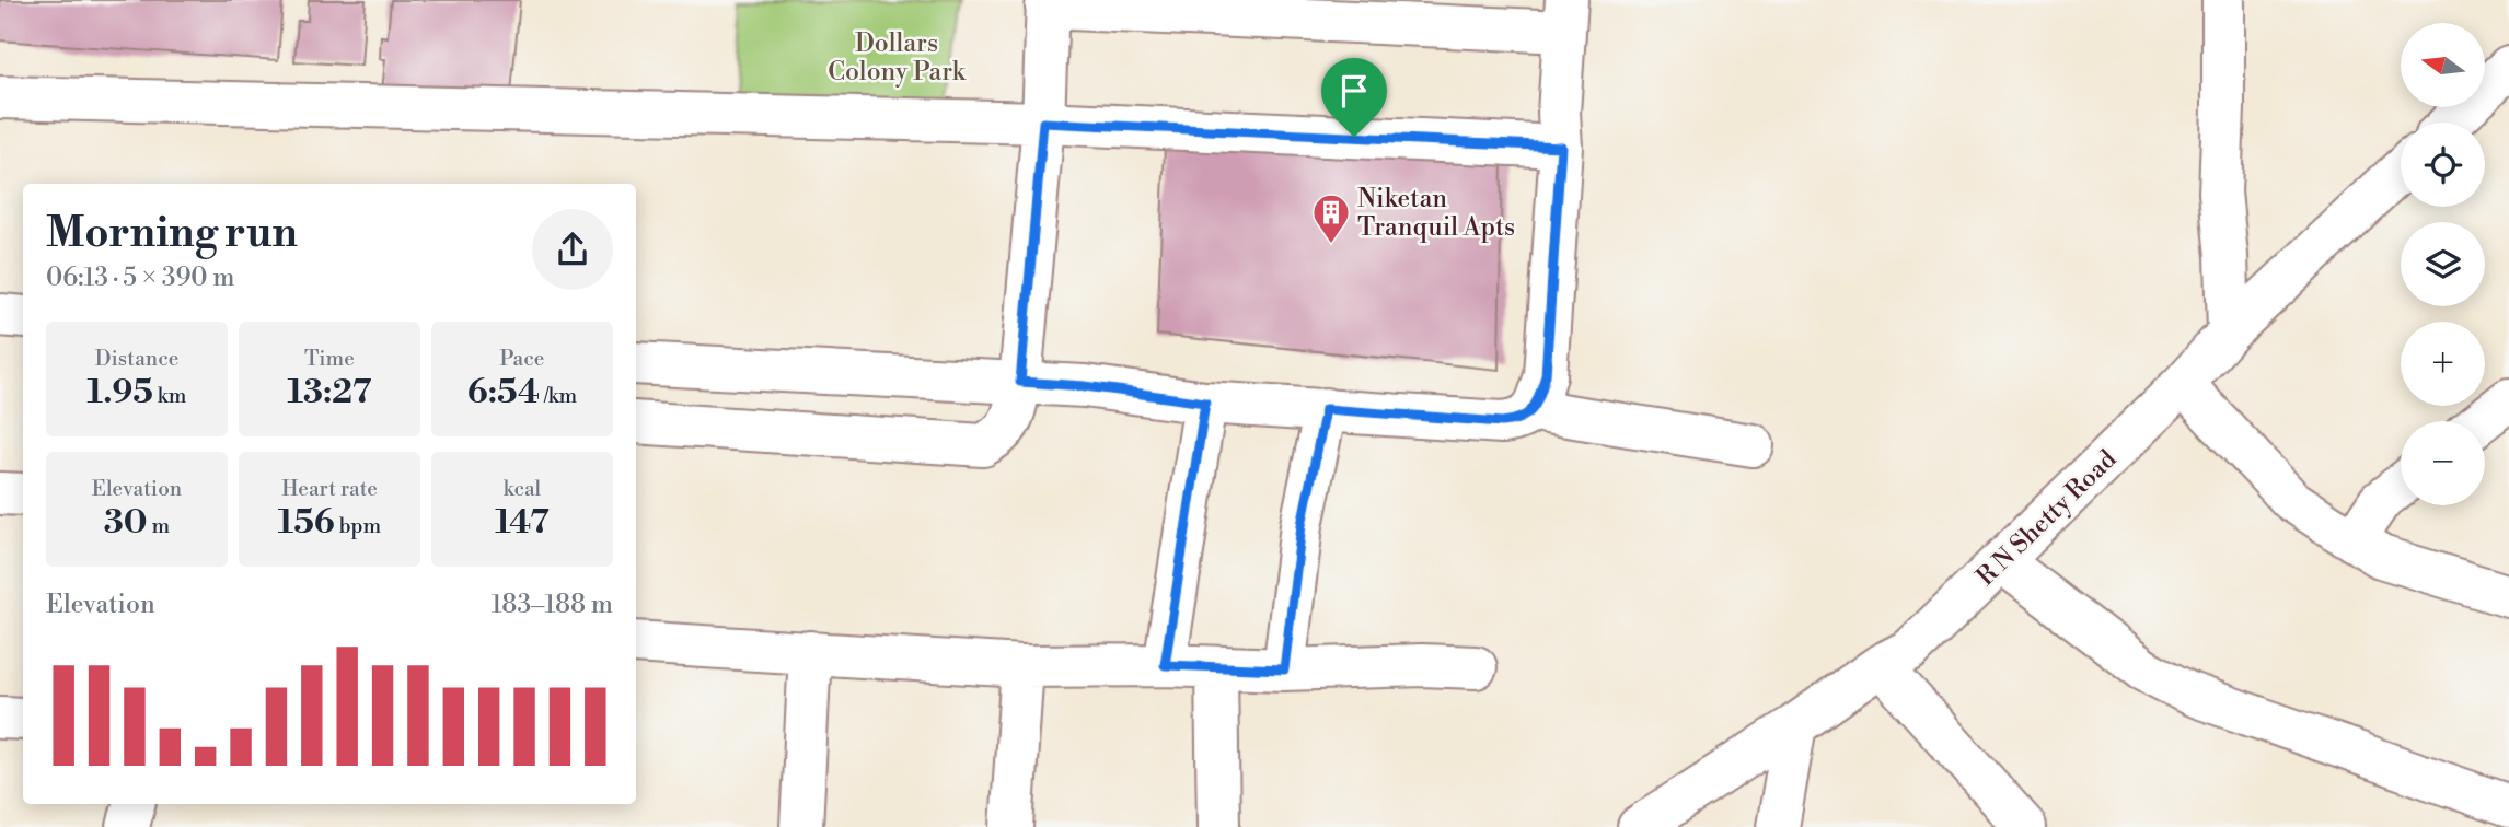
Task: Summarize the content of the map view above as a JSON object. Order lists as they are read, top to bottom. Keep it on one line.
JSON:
{"streets":{"street":["R N Shetty Road"]},"parks":["Dollars Colony Park"],"places":{"building":["Niketan Tranquil Apts"]},"north":"left","page":{"map_buttons":["+","−"],"heading":["Morning run","06:13 · 5 × 390 m"],"stats":[["Distance","1.95 km"],["Time","13:27"],["Pace","6:54 /km"],["Elevation","30 m"],["Heart rate","156 bpm"],["kcal","147"]],"chart":["Elevation","183–188 m"]}}
